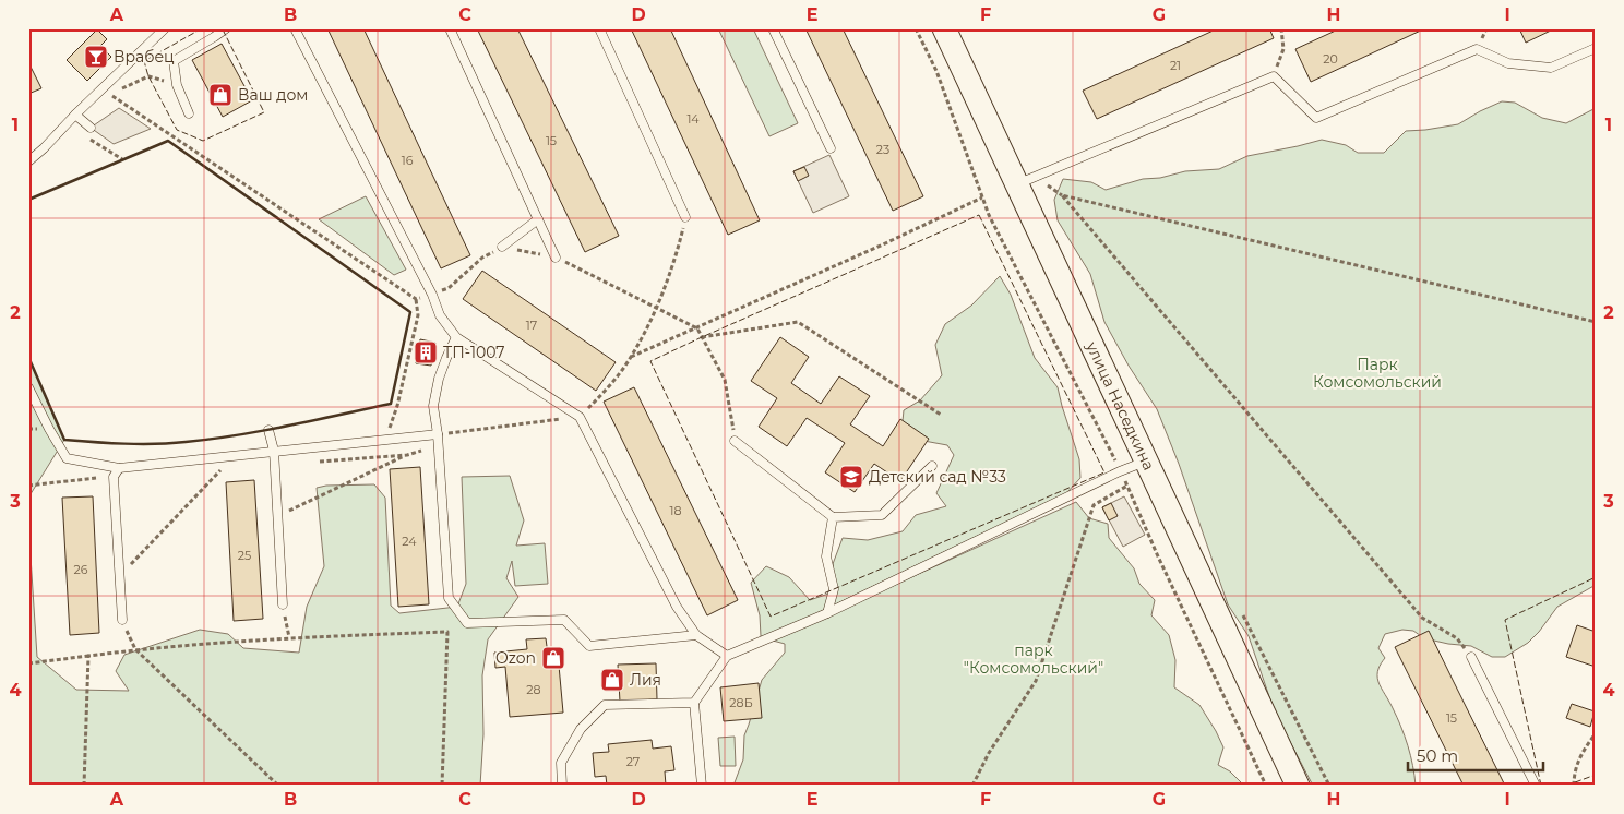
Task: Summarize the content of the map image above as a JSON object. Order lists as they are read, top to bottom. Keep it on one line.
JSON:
{"streets":{"main road":["улица Наседкина"]},"parks":["Парк Комсомольский","парк \"Комсомольский\""],"places":{"bar":["Врабец"],"shop":["Ваш дом","Ozon","Лия"],"building":["ТП-1007"],"school or university":["Детский сад №33"]},"house_numbers":["20","21","14","15","23","16","17","18","24","25","26","28","28Б","15","27"],"scale_bar":"50 m","grid":{"columns":["A","B","C","D","E","F","G","H","I"],"rows":["1","2","3","4"]}}
